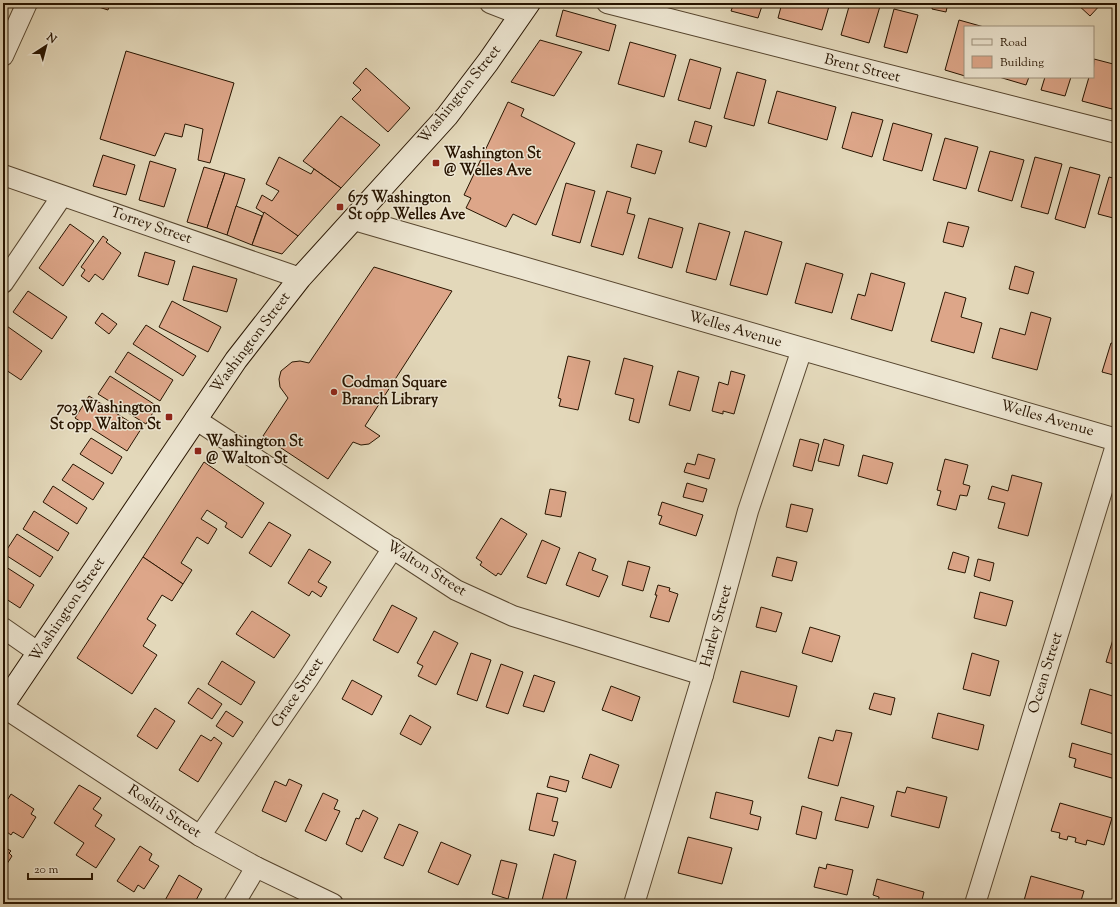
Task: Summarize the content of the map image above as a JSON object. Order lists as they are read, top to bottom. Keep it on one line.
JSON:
{"streets":{"main road":["Washington Street","Welles Avenue"],"street":["Brent Street","Torrey Street","Walton Street","Harley Street","Ocean Street","Grace Street","Roslin Street"]},"crossings":[["Washington Street","Torrey Street"],["Washington Street","Welles Avenue"],["Washington Street","Walton Street"],["Washington Street","Roslin Street"],["Welles Avenue","Harley Street"],["Welles Avenue","Ocean Street"],["Walton Street","Harley Street"],["Walton Street","Grace Street"],["Grace Street","Roslin Street"]],"places":{"transit":["Washington St @ Welles Ave","675 Washington St opp Welles Ave","703 Washington St opp Walton St","Washington St @ Walton St"],"other":["Codman Square Branch Library"]},"legend":["Road","Building"],"scale_bar":"20 m","north":"top right"}
